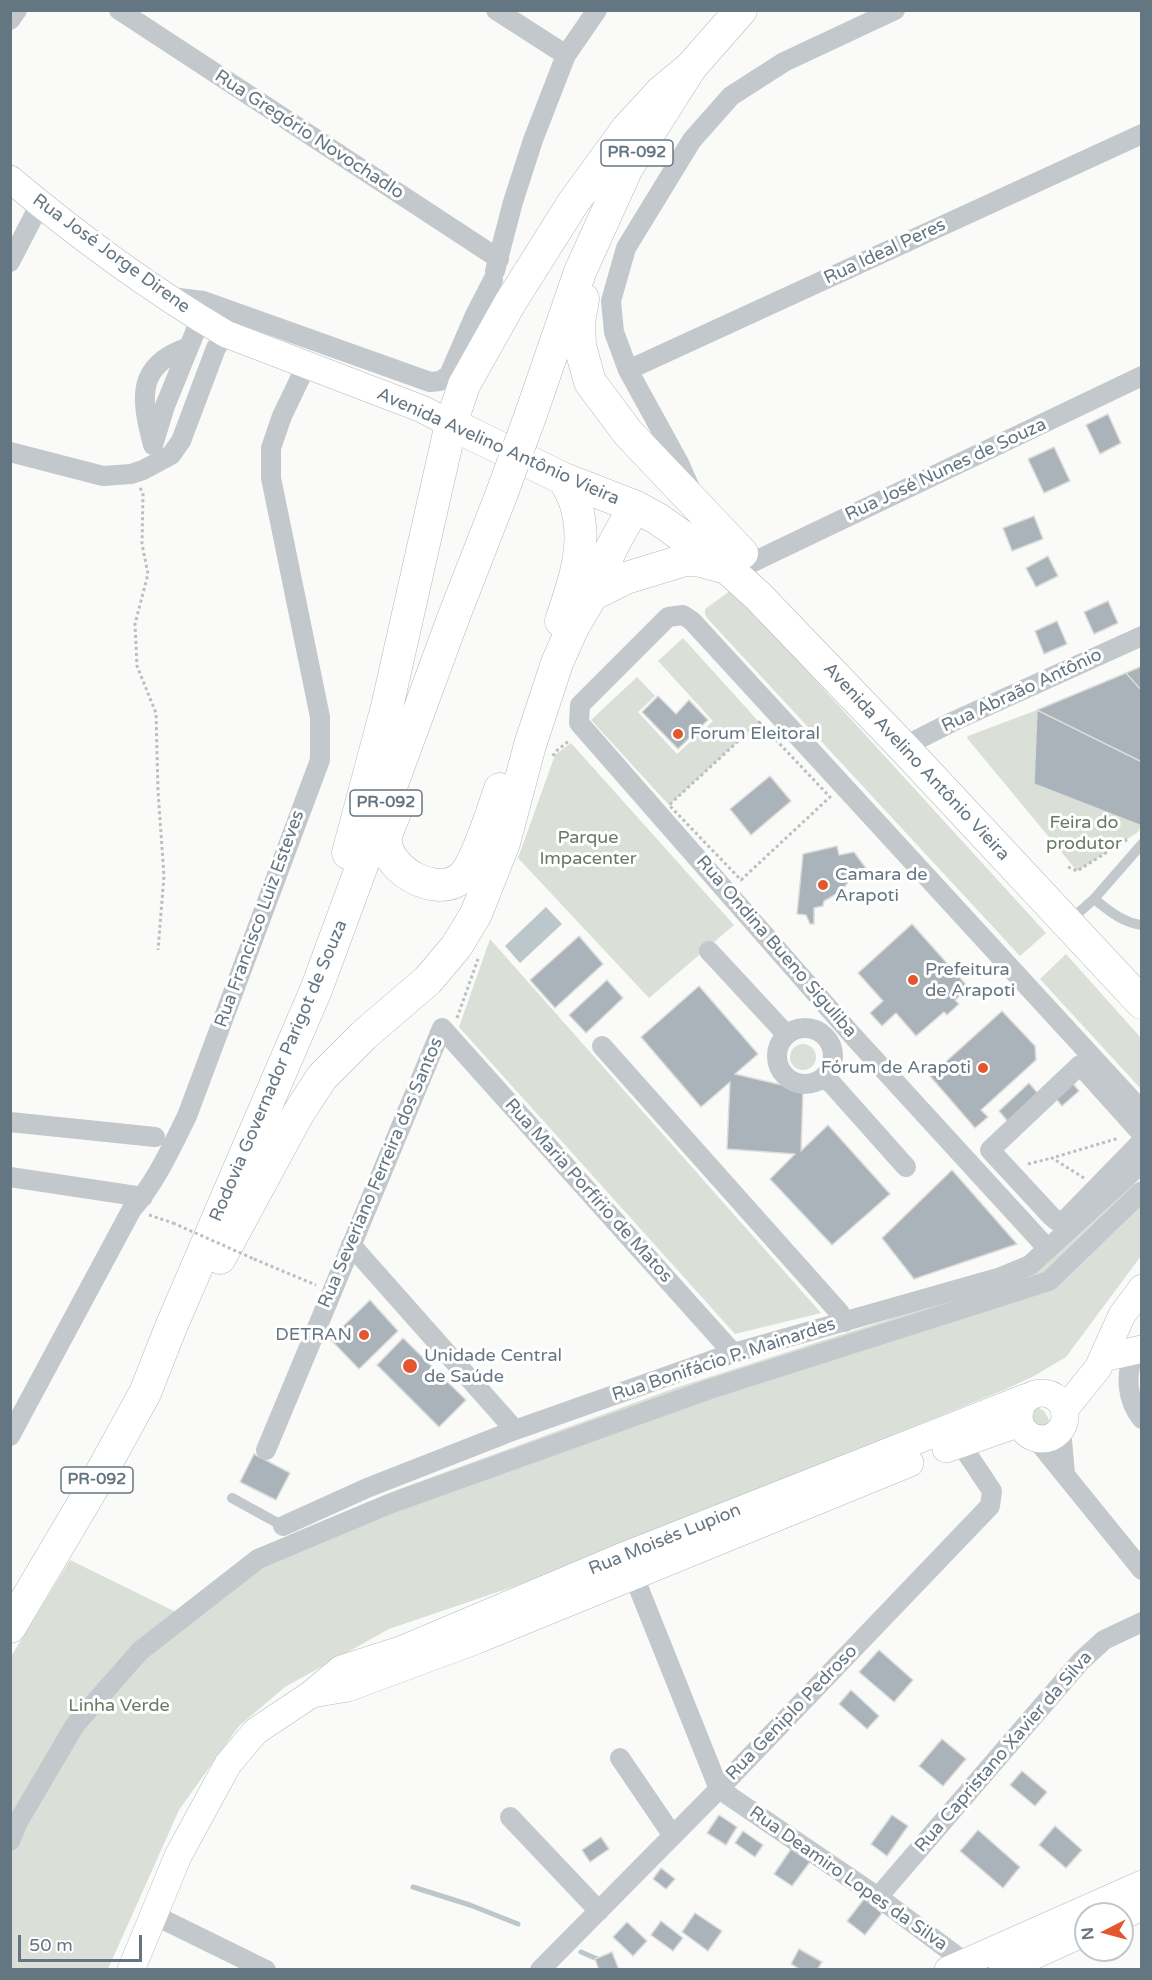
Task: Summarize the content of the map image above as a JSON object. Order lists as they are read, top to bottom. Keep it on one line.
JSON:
{"streets":{"main road":["PR-092","Avenida Avelino Antônio Vieira","Rodovia Governador Parigot de Souza"],"street":["Rua Gregório Novochadlo","Rua Ideal Peres","Rua José Jorge Direne","Rua José Nunes de Souza","Rua Abraão Antônio","Rua Francisco Luiz Esteves","Rua Ondina Bueno Siguliba","Rua Severiano Ferreira dos Santos","Rua Maria Porfírio de Matos","Rua Bonifácio P. Mainardes","Rua Moisés Lupion","Rua Geniplo Pedroso","Rua Capristano Xavier da Silva","Rua Deamiro Lopes da Silva"]},"crossings":[["PR-092","Rodovia Governador Parigot de Souza"],["Rua José Jorge Direne","Avenida Avelino Antônio Vieira"],["Avenida Avelino Antônio Vieira","Rua José Nunes de Souza"],["Avenida Avelino Antônio Vieira","Rua Abraão Antônio"],["Avenida Avelino Antônio Vieira","Rua Francisco Luiz Esteves"],["Rua Ondina Bueno Siguliba","Rua Bonifácio P. Mainardes"],["Rua Severiano Ferreira dos Santos","Rua Maria Porfírio de Matos"],["Rua Maria Porfírio de Matos","Rua Bonifácio P. Mainardes"],["Rua Moisés Lupion","Rua Geniplo Pedroso"],["Rua Geniplo Pedroso","Rua Deamiro Lopes da Silva"],["Rua Capristano Xavier da Silva","Rua Deamiro Lopes da Silva"]],"parks":["Feira do produtor","Parque Impacenter","Linha Verde"],"places":["Forum Eleitoral","Camara de Arapoti","Prefeitura de Arapoti","Fórum de Arapoti","DETRAN","Unidade Central de Saúde"],"scale_bar":"50 m","north":"left"}
